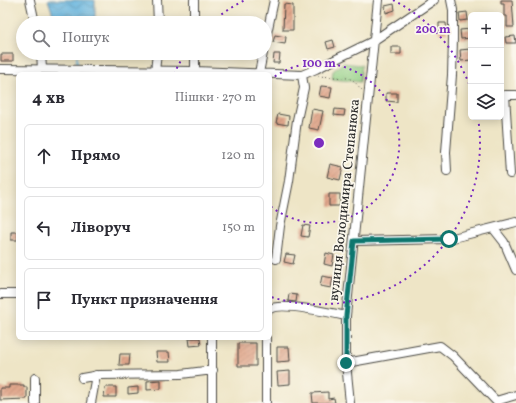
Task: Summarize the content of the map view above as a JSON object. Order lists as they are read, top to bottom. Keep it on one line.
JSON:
{"streets":{"street":["вулиця Володимира Степанюка"]},"page":{"map_buttons":["+","−"],"search":"Пошук","heading":["4 хв","Пішки · 270 m"],"list":[["Прямо","120 m"],["Ліворуч","150 m"],"Пункт призначення"]},"rings":["200 m","100 m"]}
